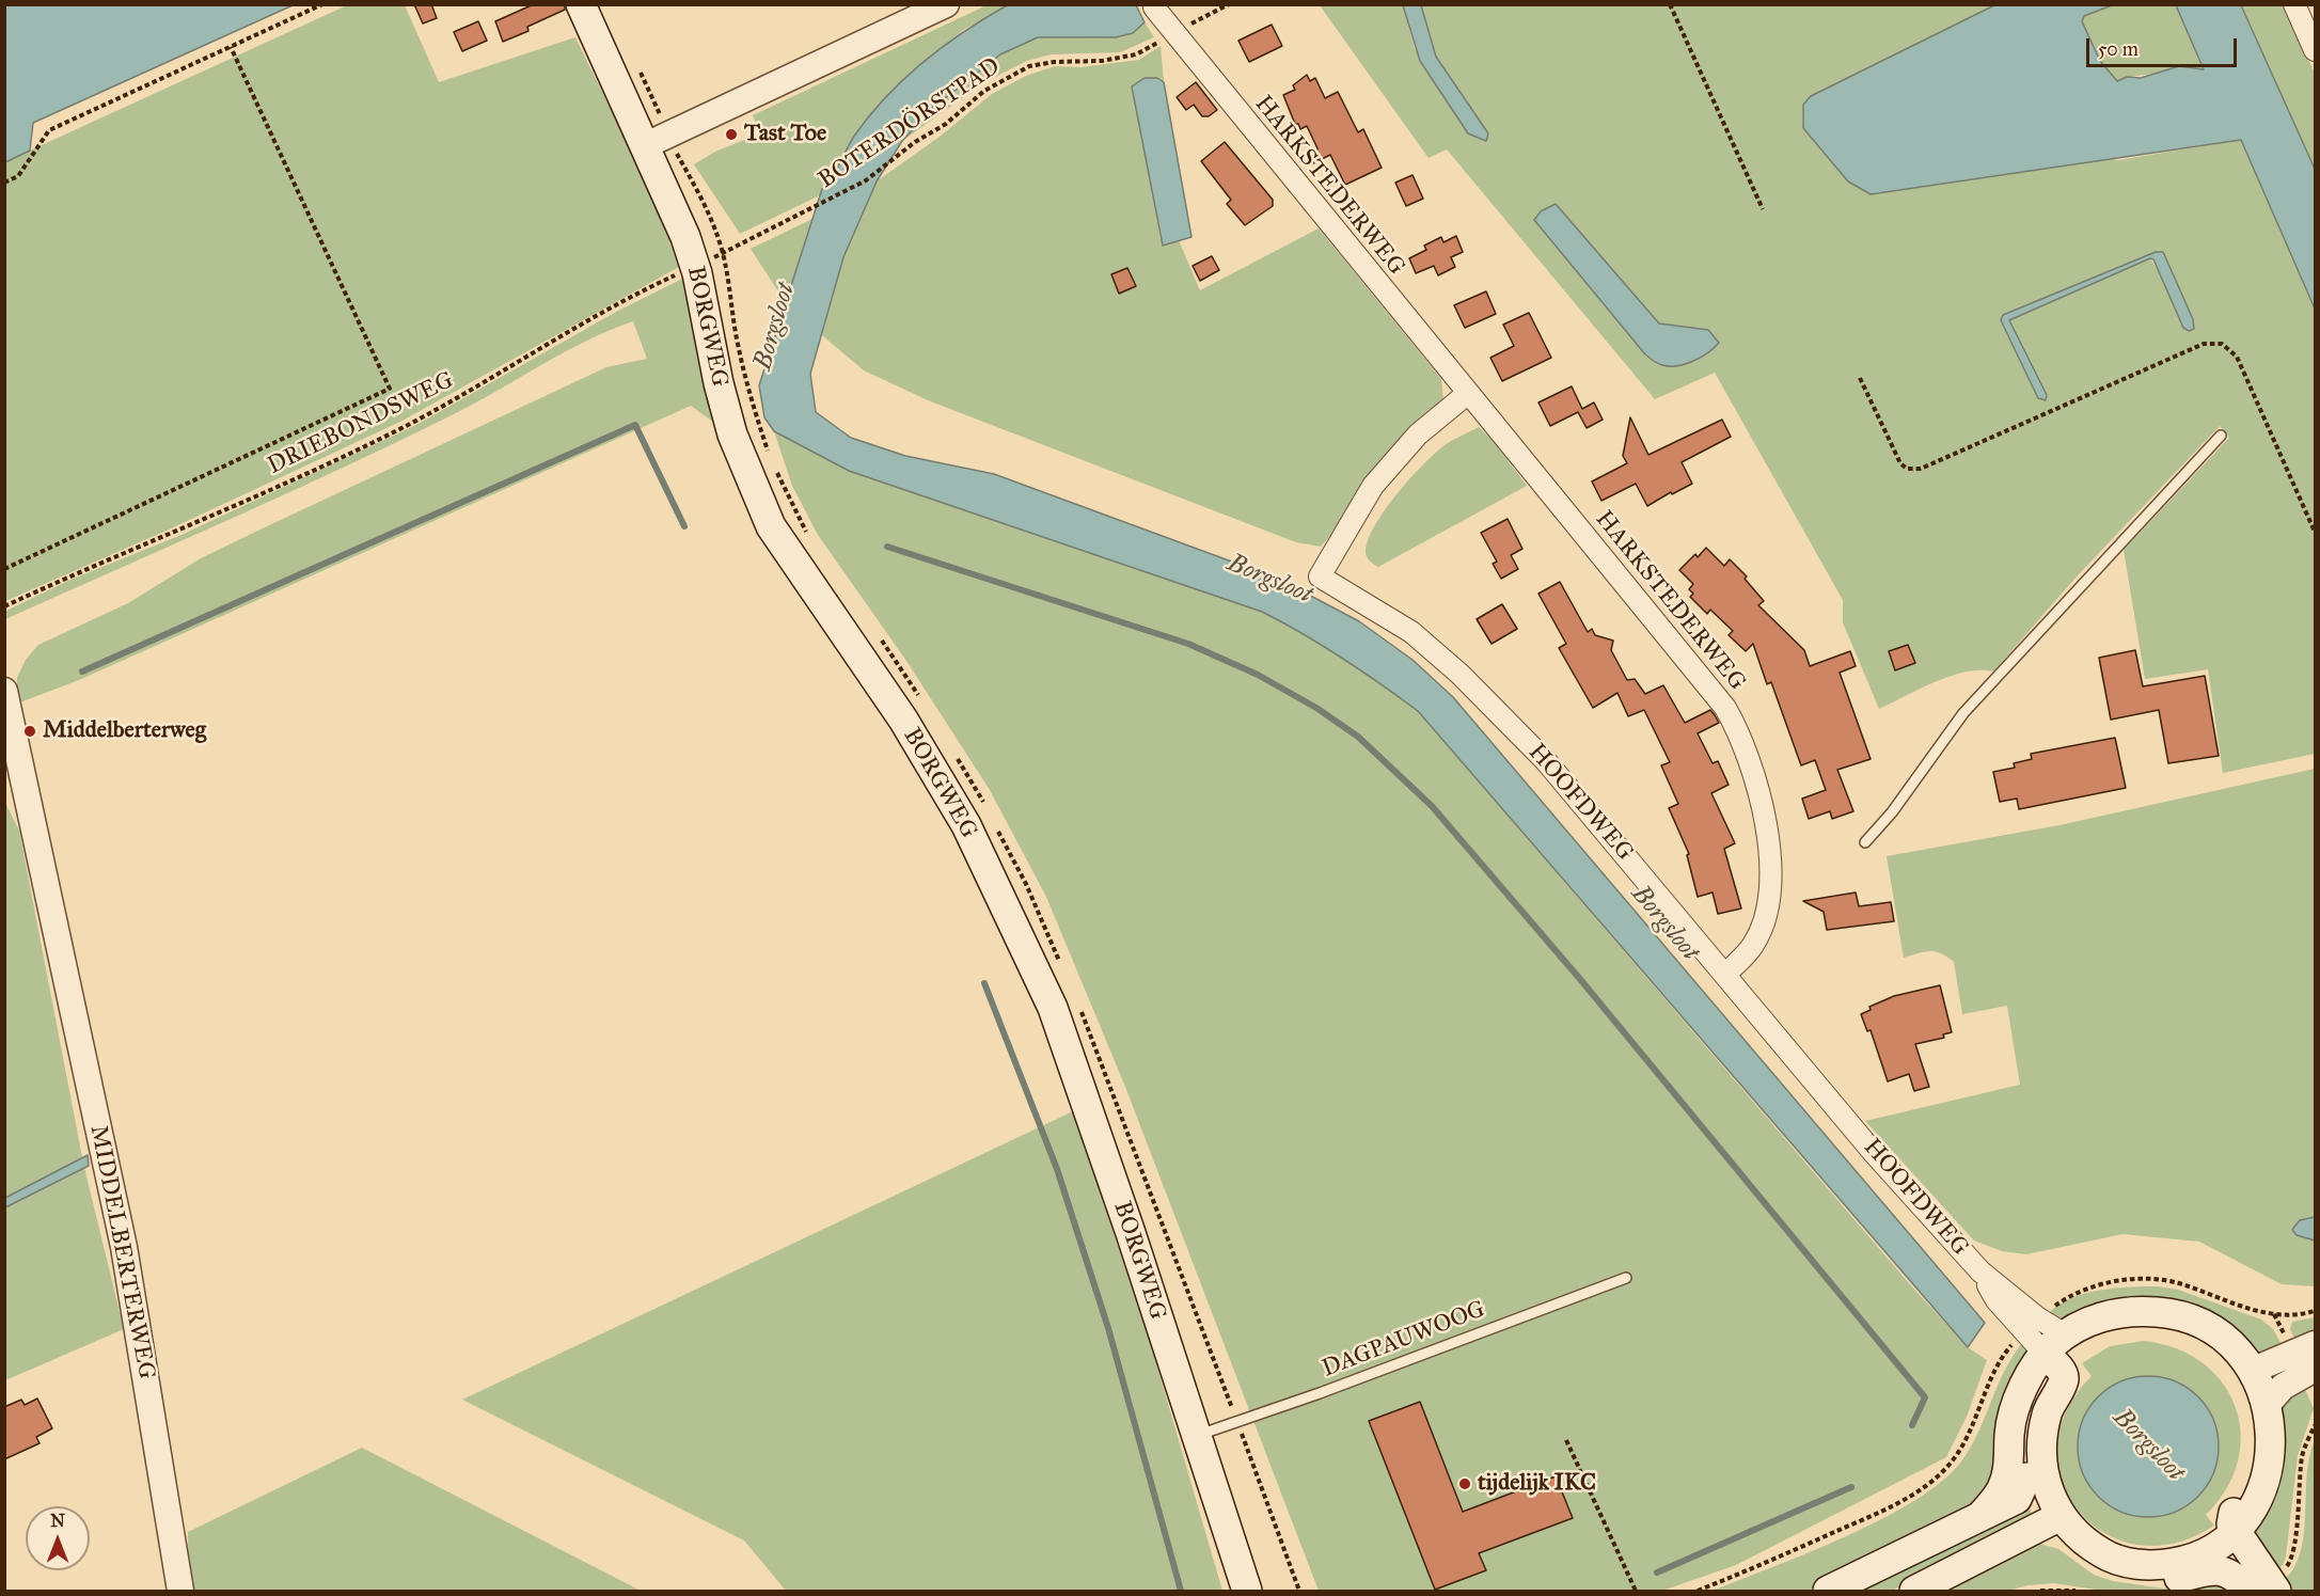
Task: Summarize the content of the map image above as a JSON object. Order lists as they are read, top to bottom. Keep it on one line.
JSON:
{"streets":{"main road":["BORGWEG"],"street":["HARKSTEDERWEG","HOOFDWEG","MIDDELBERTERWEG"],"lane":["DAGPAUWOOG"],"path":["BOTERDÖRSTPAD","DRIEBONDSWEG"]},"crossings":[["BOTERDÖRSTPAD","HARKSTEDERWEG"],["BOTERDÖRSTPAD","BORGWEG"],["BOTERDÖRSTPAD","DRIEBONDSWEG"],["HARKSTEDERWEG","HOOFDWEG"],["BORGWEG","DRIEBONDSWEG"],["BORGWEG","DAGPAUWOOG"]],"water":["Borgsloot"],"places":["Tast Toe","Middelberterweg","tijdelijk IKC"],"scale_bar":"50 m","north":"top"}
